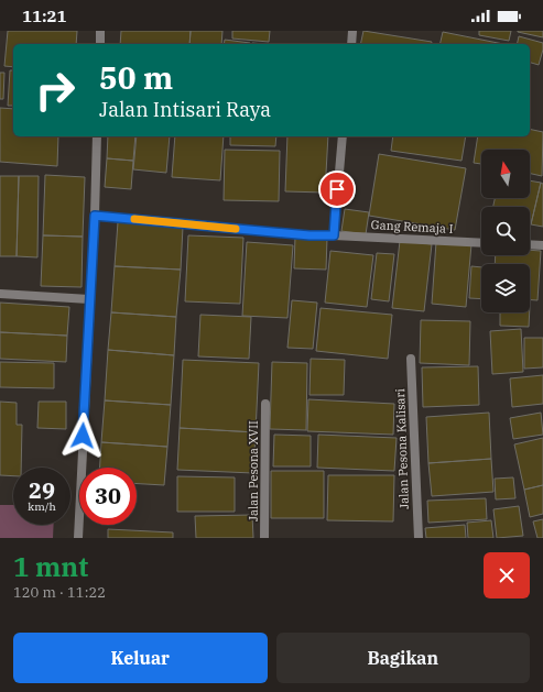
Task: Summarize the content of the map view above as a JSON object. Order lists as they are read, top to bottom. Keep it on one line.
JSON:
{"streets":{"street":["Gang Remaja I","Jalan Pesona Kalisari","Jalan Pesona XVII"]},"north":"top","page":{"status":"11:21","turn":["50 m","Jalan Intisari Raya"],"speed":"29 km/h","limit":"30","heading":["1 mnt","120 m · 11:22"],"buttons":["Keluar","Bagikan"]}}
